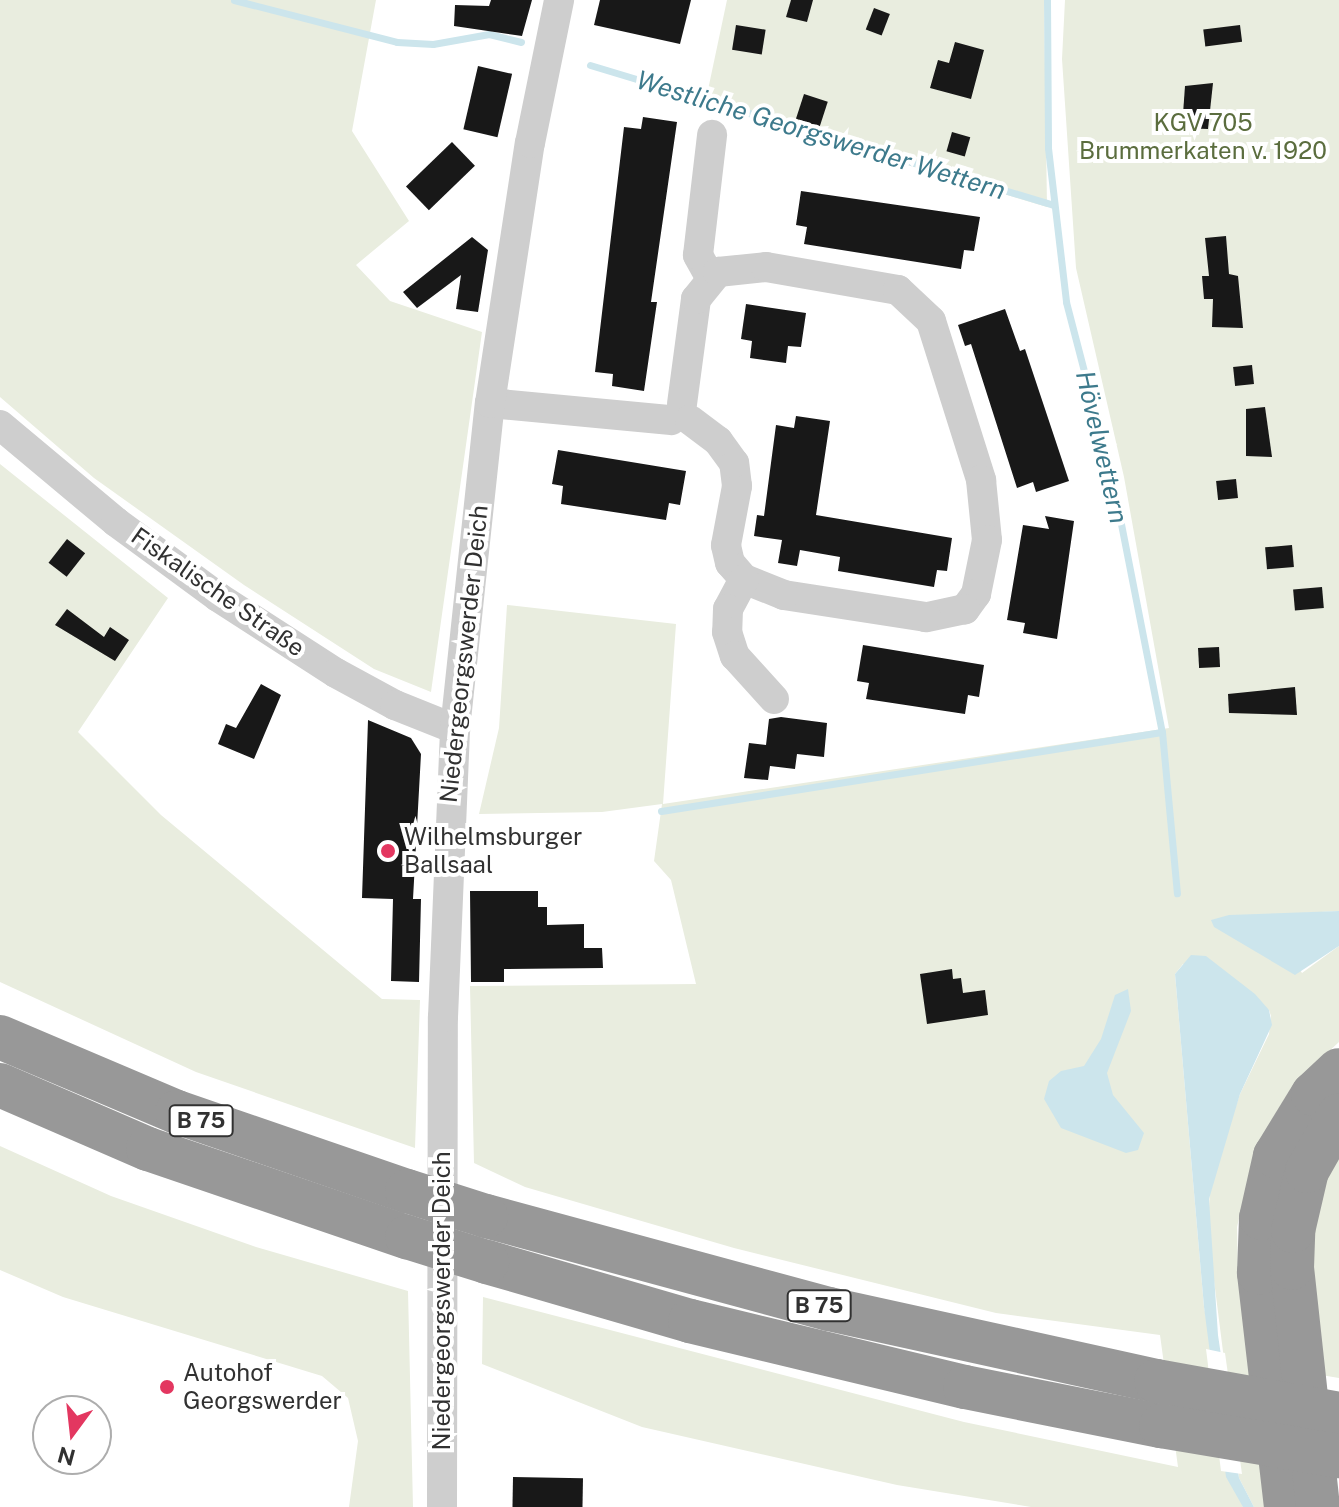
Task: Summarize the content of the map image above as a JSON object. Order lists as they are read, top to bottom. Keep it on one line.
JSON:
{"streets":{"highway":["B 75"],"street":["Fiskalische Straße","Niedergeorgswerder Deich"]},"crossings":[["Fiskalische Straße","Niedergeorgswerder Deich"]],"water":["Westliche Georgswerder Wettern","Hövelwettern"],"parks":["KGV 705 Brummerkaten v. 1920"],"places":["Wilhelmsburger Ballsaal","Autohof Georgswerder"],"north":"bottom"}
